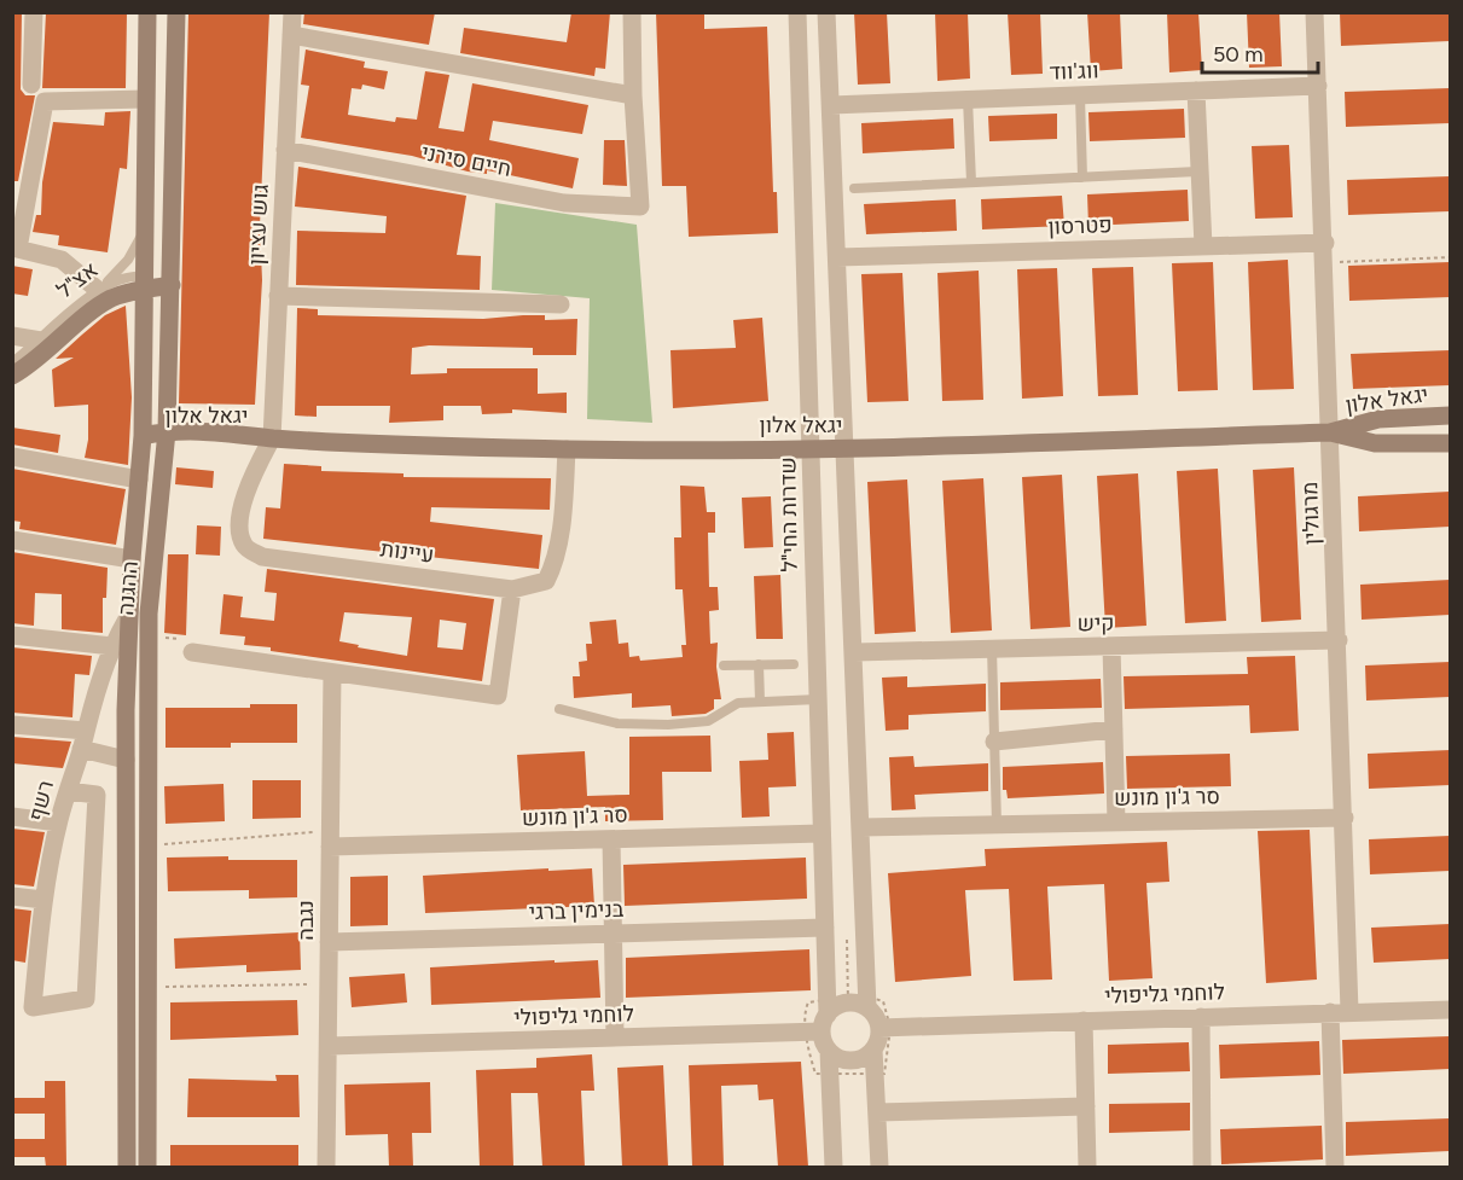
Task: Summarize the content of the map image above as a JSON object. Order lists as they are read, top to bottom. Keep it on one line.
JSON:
{"streets":{"street":["ווג'ווד","חיים סירני","גוש עציון","פטרסון","אצ\"ל","יגאל אלון","מרגולין","שדרות החי\"ל","עיינות","ההגנה","קיש","סר ג'ון מונש","רשף","בנימין ברגי","נגבה","לוחמי גליפולי"]},"crossings":[["ווג'ווד","מרגולין"],["חיים סירני","גוש עציון"],["גוש עציון","יגאל אלון"],["גוש עציון","עיינות"],["פטרסון","מרגולין"],["אצ\"ל","ההגנה"],["יגאל אלון","מרגולין"],["יגאל אלון","שדרות החי\"ל"],["יגאל אלון","עיינות"],["יגאל אלון","ההגנה"],["מרגולין","קיש"],["מרגולין","סר ג'ון מונש"],["מרגולין","לוחמי גליפולי"],["שדרות החי\"ל","סר ג'ון מונש"],["שדרות החי\"ל","בנימין ברגי"],["שדרות החי\"ל","לוחמי גליפולי"],["ההגנה","רשף"],["סר ג'ון מונש","נגבה"],["בנימין ברגי","נגבה"],["נגבה","לוחמי גליפולי"]],"scale_bar":"50 m"}
